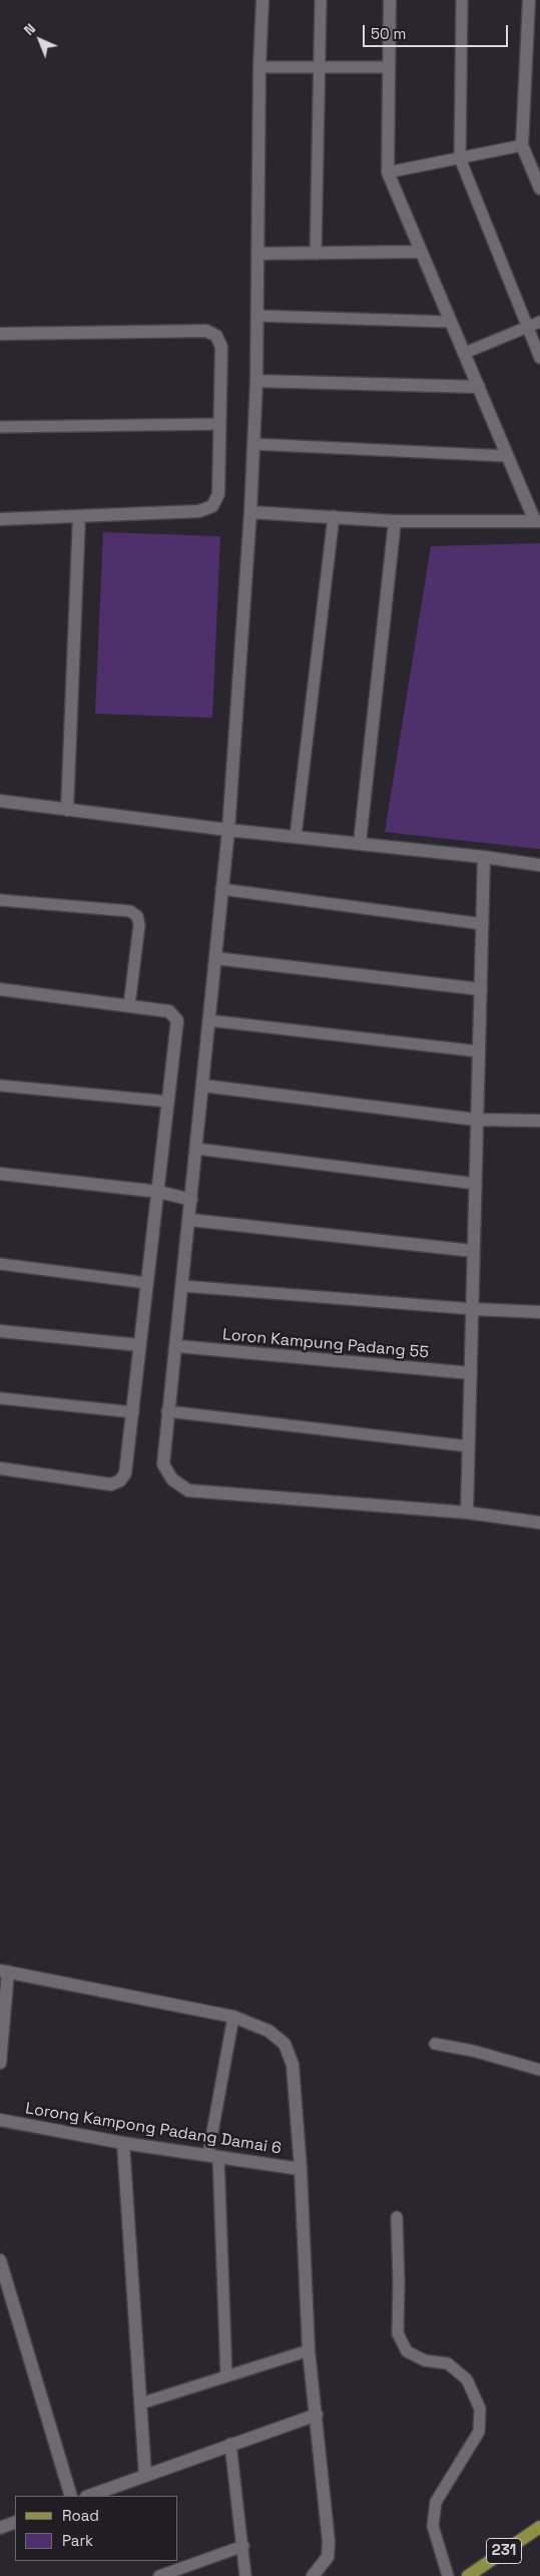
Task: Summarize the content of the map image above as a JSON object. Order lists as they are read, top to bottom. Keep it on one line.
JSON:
{"streets":{"main road":["231"],"street":["Loron Kampung Padang 55","Lorong Kampong Padang Damai 6"]},"legend":["Road","Park"],"scale_bar":"50 m","north":"top left"}
